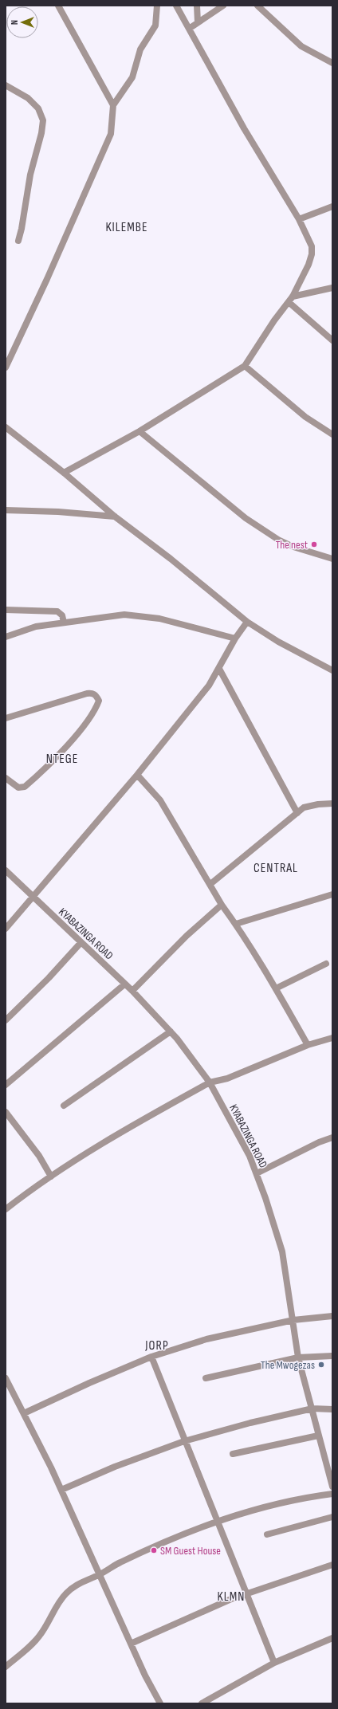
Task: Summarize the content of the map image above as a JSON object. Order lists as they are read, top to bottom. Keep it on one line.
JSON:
{"streets":{"street":["KYABAZINGA ROAD"]},"districts":["KILEMBE","NTEGE","CENTRAL","JORP","KLMN"],"places":["The nest","The Mwogezas","SM Guest House"],"north":"left"}
